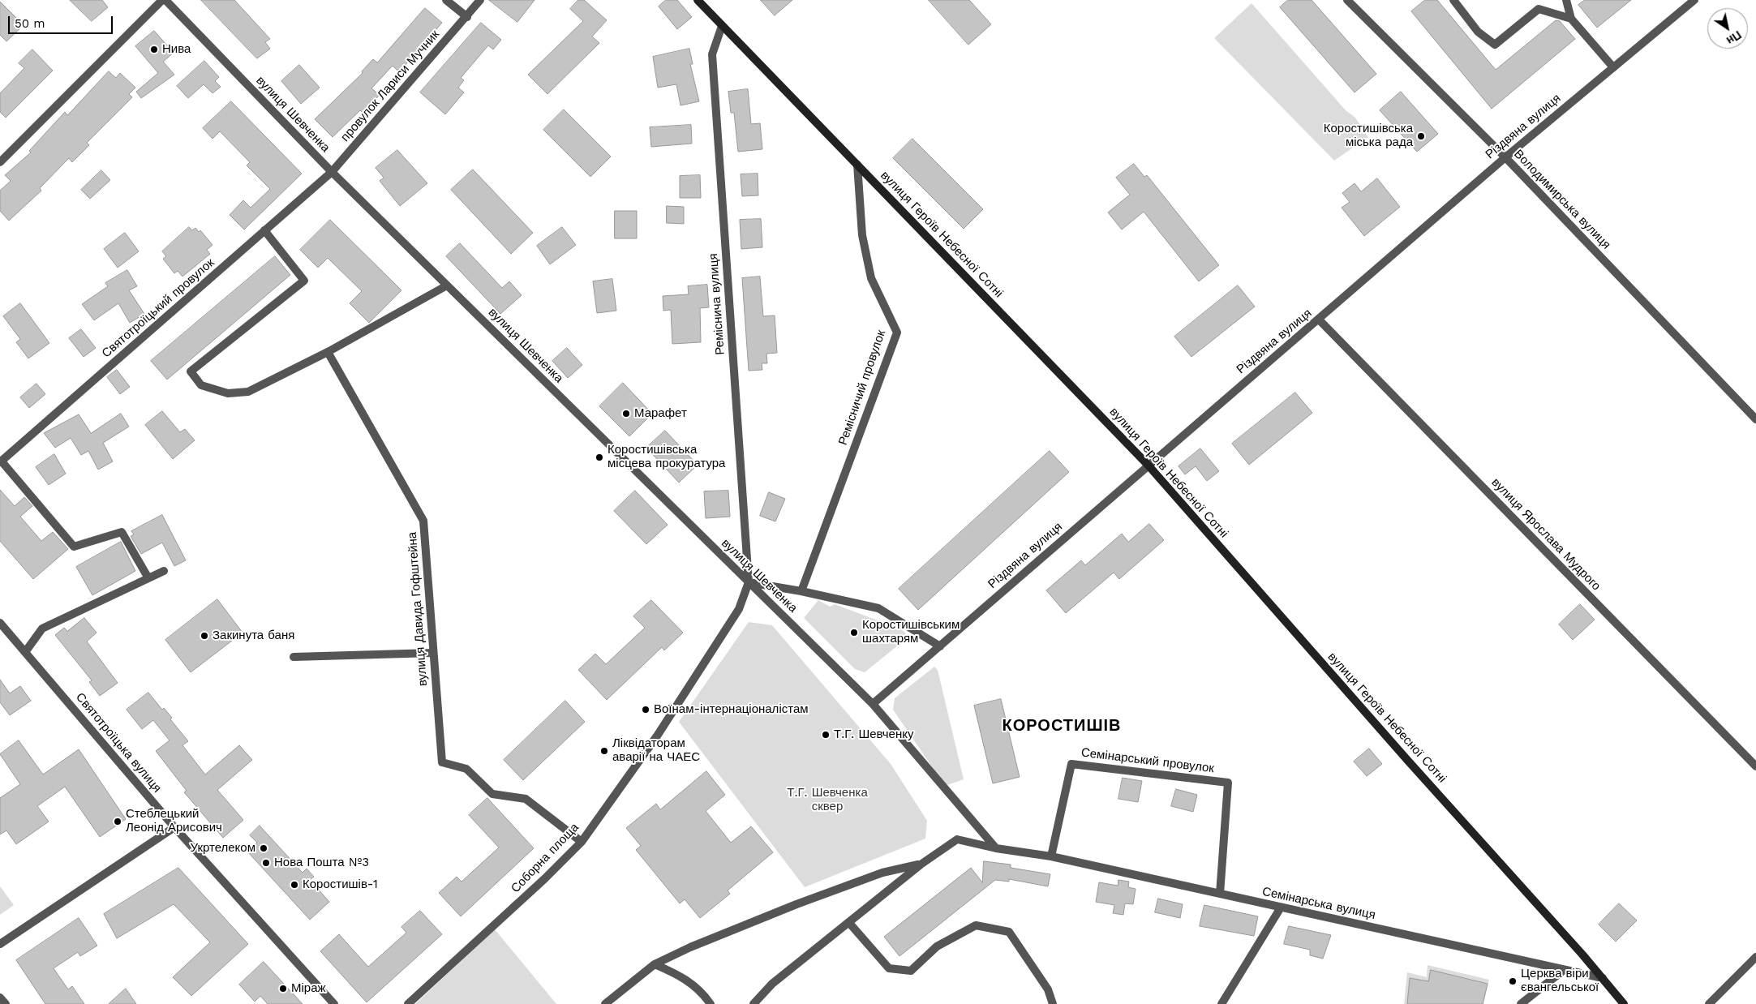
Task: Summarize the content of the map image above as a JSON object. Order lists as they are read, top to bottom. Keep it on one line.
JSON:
{"streets":{"street":["провулок Лариси Мучник","вулиця Шевченка","Різдвяна вулиця","Володимирська вулиця","вулиця Героїв Небесної Сотні","Реміснича вулиця","Святотроїцький провулок","Ремісничий провулок","вулиця Ярослава Мудрого","вулиця Давида Гофштейна","Святотроїцька вулиця","Семінарський провулок","Соборна площа","Семінарська вулиця"]},"crossings":[["провулок Лариси Мучник","вулиця Шевченка"],["провулок Лариси Мучник","Святотроїцький провулок"],["вулиця Шевченка","Різдвяна вулиця"],["вулиця Шевченка","Реміснича вулиця"],["вулиця Шевченка","Святотроїцький провулок"],["вулиця Шевченка","Соборна площа"],["вулиця Шевченка","Семінарська вулиця"],["Різдвяна вулиця","Володимирська вулиця"],["Різдвяна вулиця","вулиця Героїв Небесної Сотні"],["Різдвяна вулиця","вулиця Ярослава Мудрого"],["вулиця Героїв Небесної Сотні","Реміснича вулиця"],["вулиця Героїв Небесної Сотні","Ремісничий провулок"],["вулиця Героїв Небесної Сотні","Семінарська вулиця"],["Реміснича вулиця","Соборна площа"],["вулиця Давида Гофштейна","Соборна площа"],["Семінарський провулок","Семінарська вулиця"]],"districts":["КОРОСТИШІВ"],"parks":["Т.Г. Шевченка сквер"],"places":["Нива","Коростишівська міська рада","Марафет","Коростишівська місцева прокуратура","Коростишівським шахтарям","Закинута баня","Воїнам-інтернаціоналістам","Т.Г. Шевченку","Ліквідаторам аварії на ЧАЕС","Стеблецький Леонід Арисович","Укртелеком","Нова Пошта №3","Коростишів-1","Церква віри євангельської","Міраж"],"scale_bar":"50 m","north":"bottom right"}
